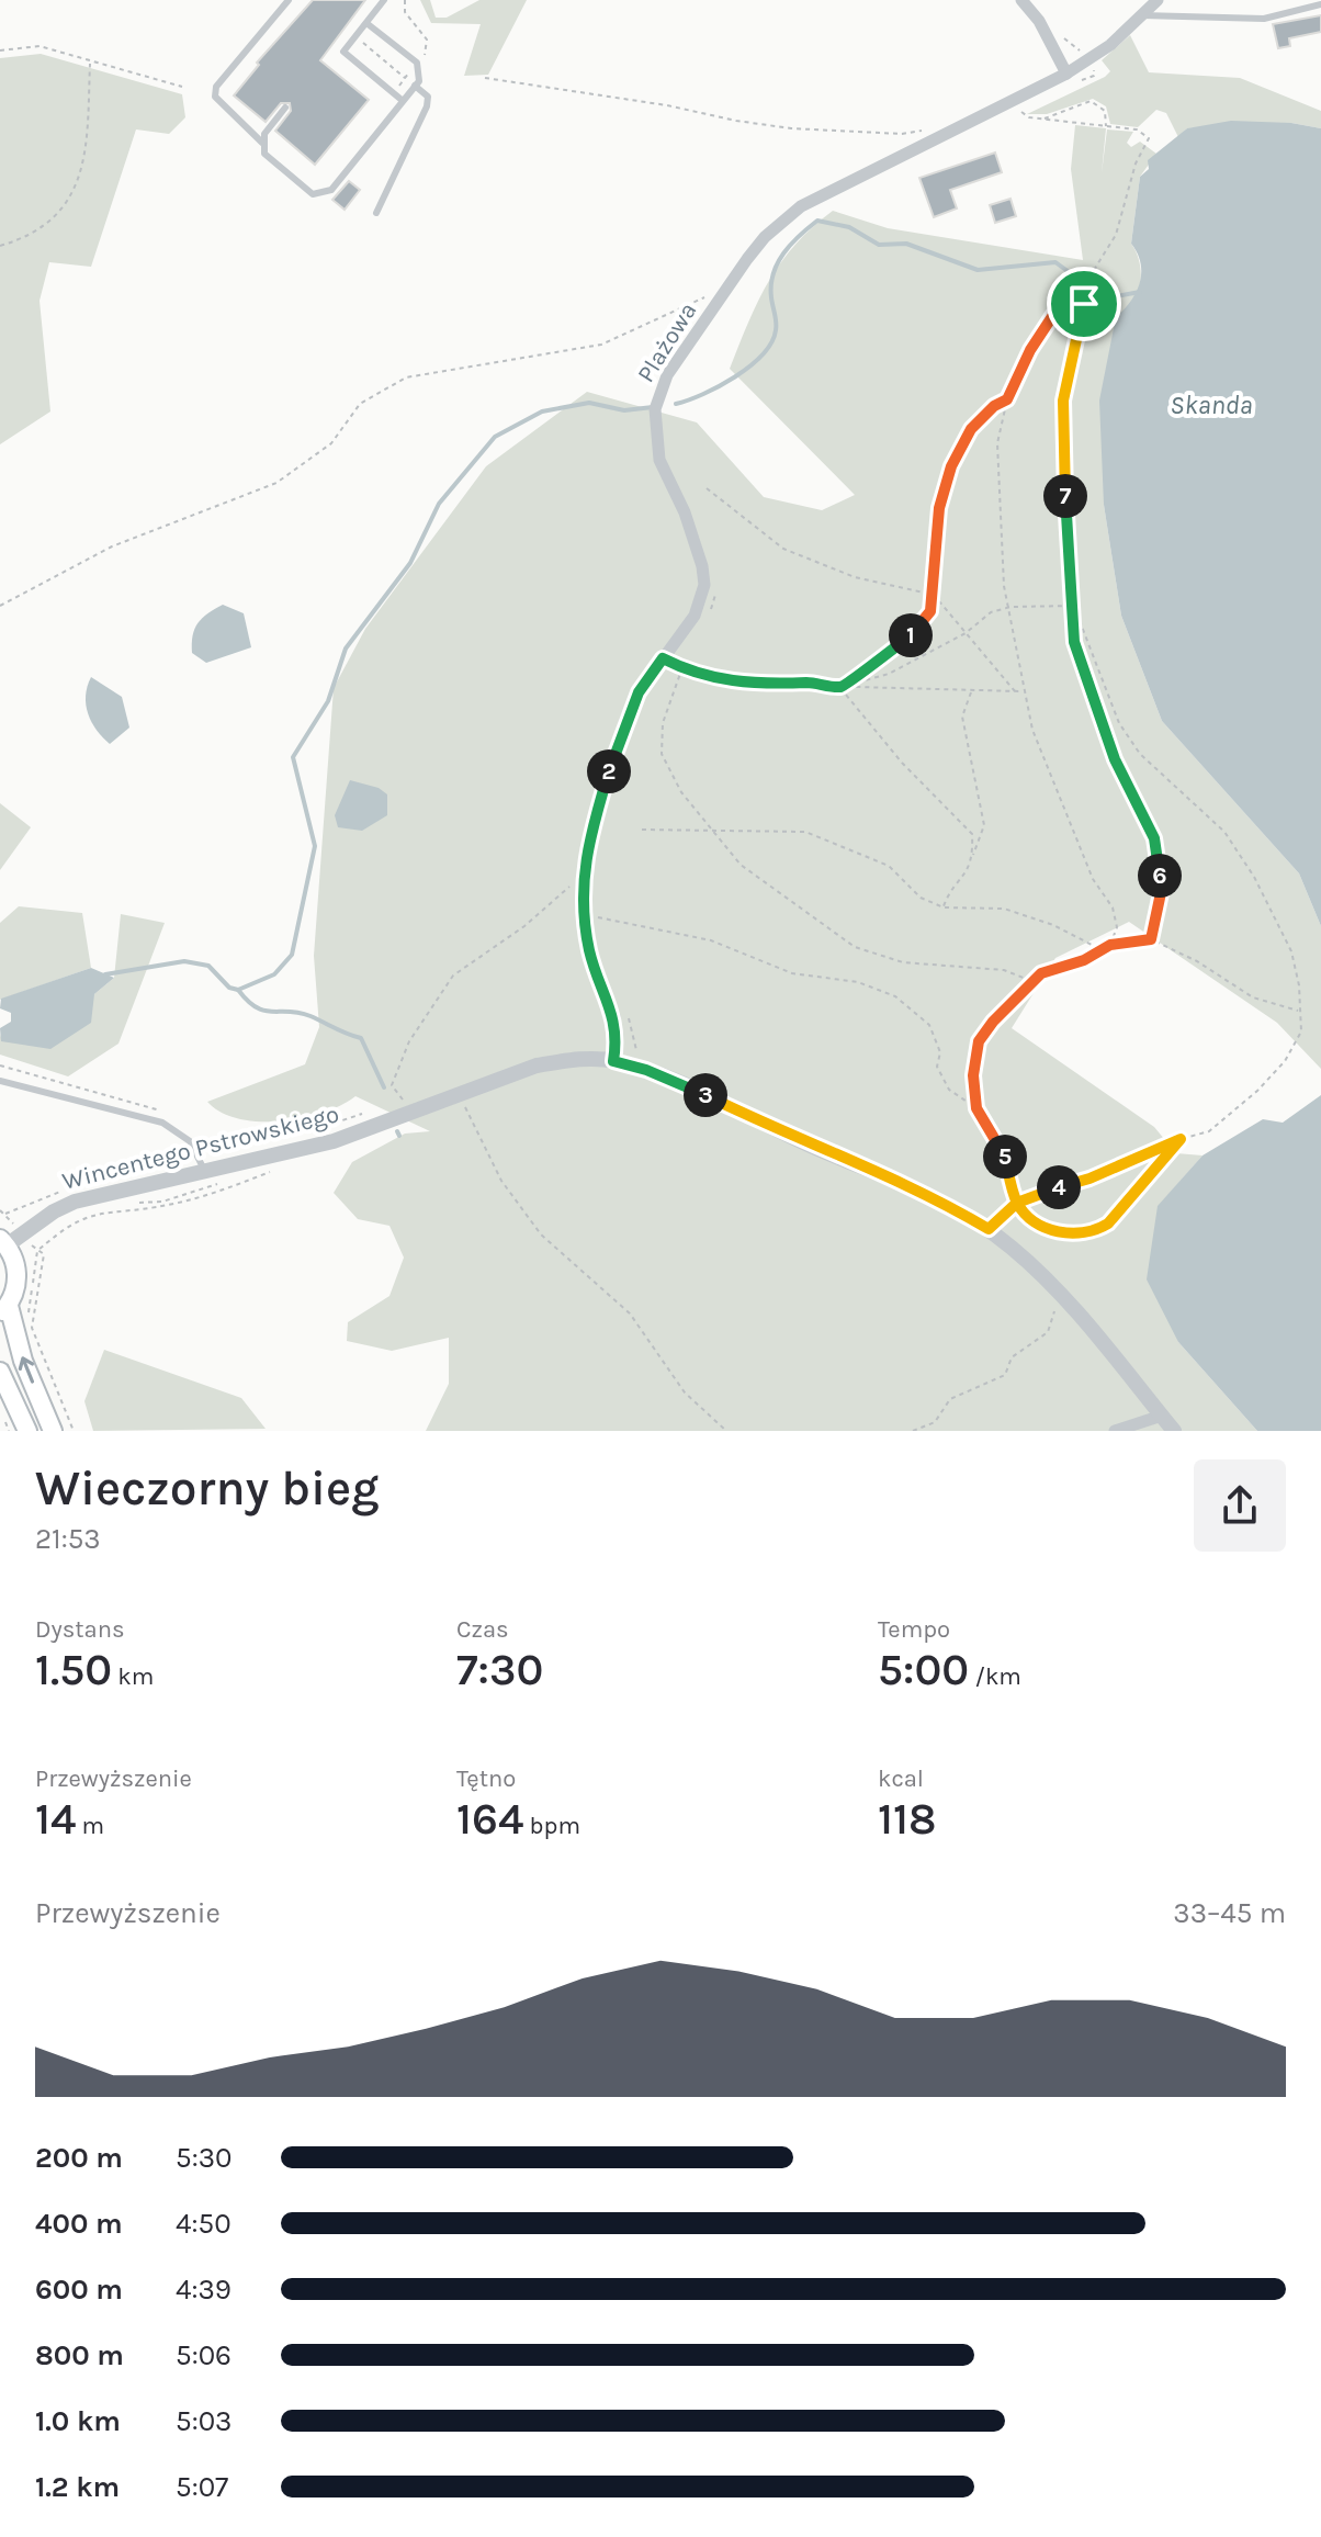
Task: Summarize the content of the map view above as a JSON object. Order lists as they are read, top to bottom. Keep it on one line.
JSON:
{"streets":{"street":["Plażowa","Wincentego Pstrowskiego"]},"crossings":[["Plażowa","Wincentego Pstrowskiego"]],"water":["Skanda"],"page":{"pins":["7","1","2","6","3","5","4"],"heading":["Wieczorny bieg","21:53"],"stats":[["Dystans","1.50 km"],["Czas","7:30"],["Tempo","5:00 /km"],["Przewyższenie","14 m"],["Tętno","164 bpm"],["kcal","118"]],"chart":["Przewyższenie","33–45 m"],"list":[{"name":"200 m","note":"5:30"},{"name":"400 m","note":"4:50"},{"name":"600 m","note":"4:39"},{"name":"800 m","note":"5:06"},{"name":"1.0 km","note":"5:03"},{"name":"1.2 km","note":"5:07"}]}}
